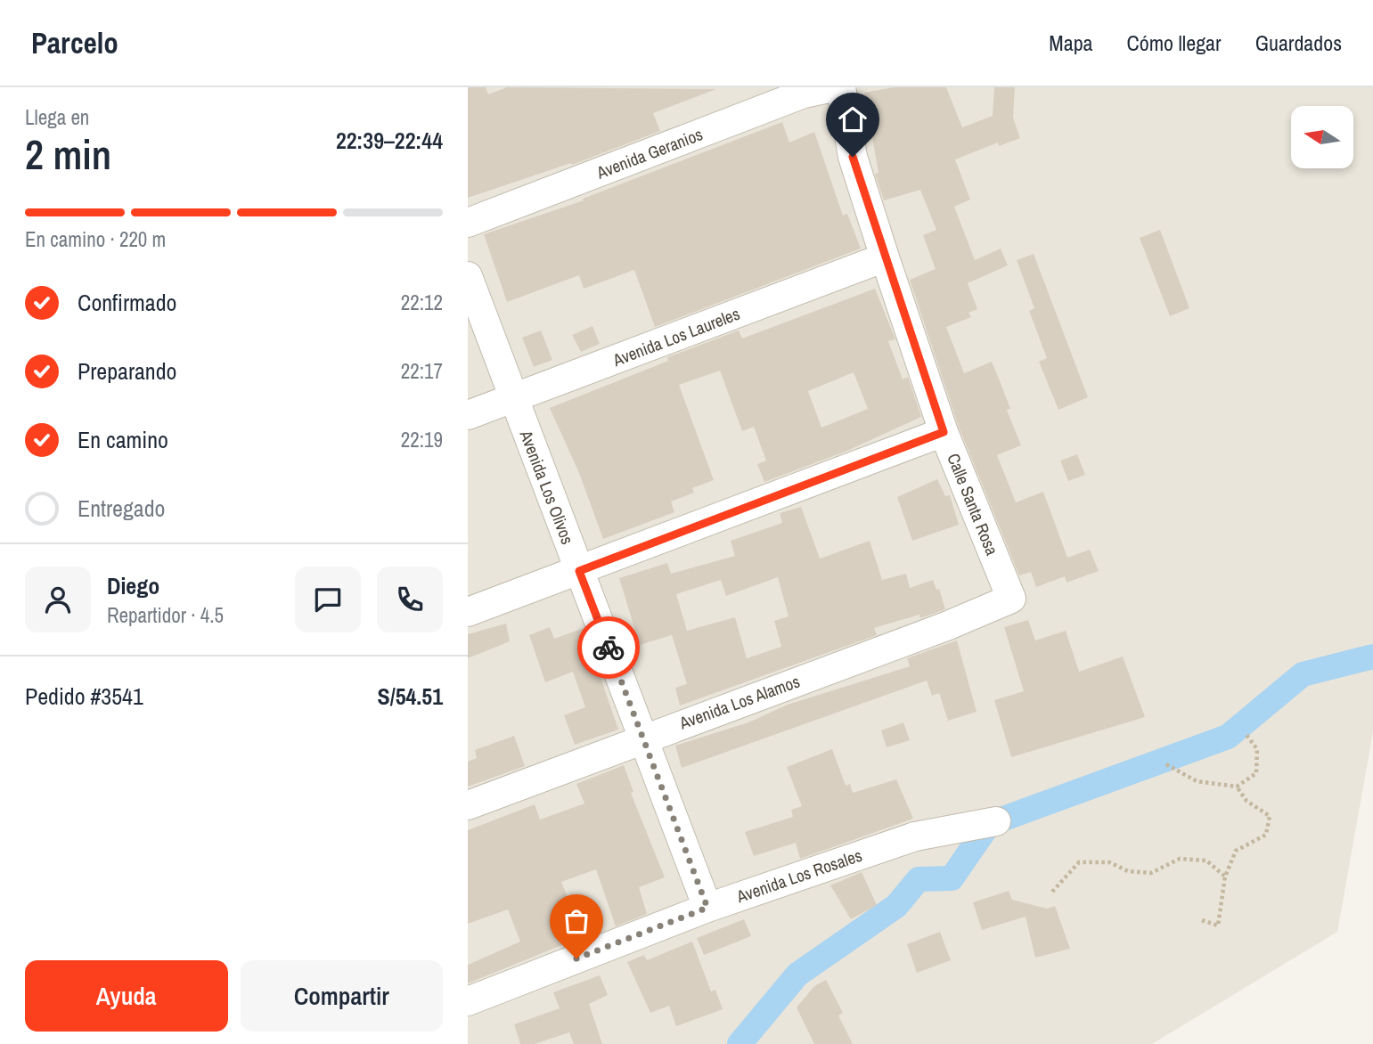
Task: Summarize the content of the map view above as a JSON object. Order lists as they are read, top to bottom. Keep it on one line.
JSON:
{"streets":{"street":["Avenida Geranios","Avenida Los Laureles","Avenida Los Olivos","Calle Santa Rosa","Avenida Los Alamos","Avenida Los Rosales"]},"crossings":[["Avenida Los Laureles","Avenida Los Olivos"],["Avenida Los Laureles","Calle Santa Rosa"],["Avenida Los Olivos","Avenida Los Alamos"],["Avenida Los Olivos","Avenida Los Rosales"],["Calle Santa Rosa","Avenida Los Alamos"]],"north":"left","page":{"header":"Parcelo","nav":["Mapa","Cómo llegar","Guardados"],"heading":["2 min","Llega en","22:39–22:44"],"panel":["Diego","Repartidor · 4.5","Pedido #3541","S/54.51"],"bar":"En camino · 220 m","list":[["Confirmado","22:12"],["Preparando","22:17"],["En camino","22:19"],"Entregado"],"buttons":["Ayuda","Compartir"]}}
